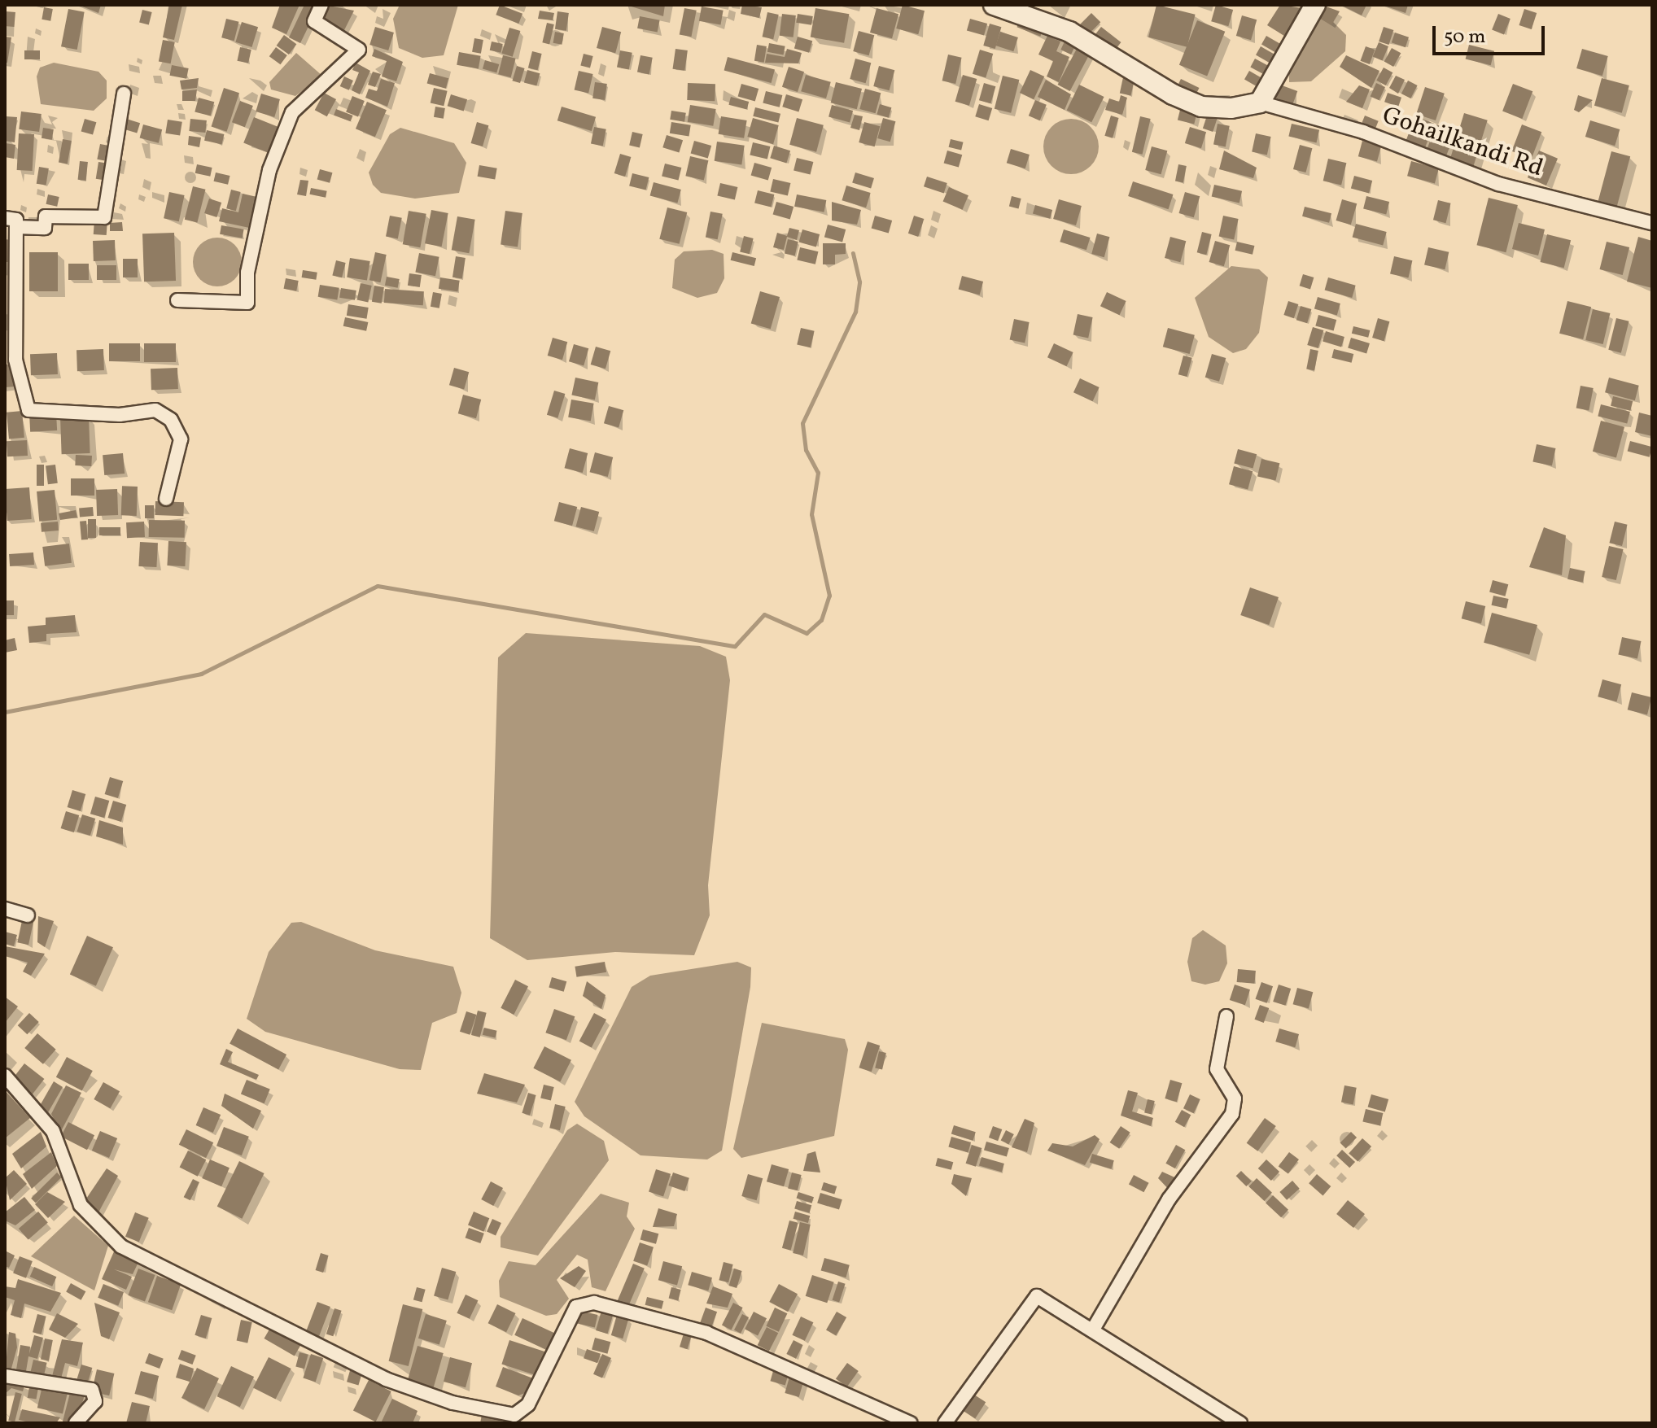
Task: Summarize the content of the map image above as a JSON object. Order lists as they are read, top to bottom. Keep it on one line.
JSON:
{"streets":{"street":["Gohailkandi Rd"]},"scale_bar":"50 m"}
